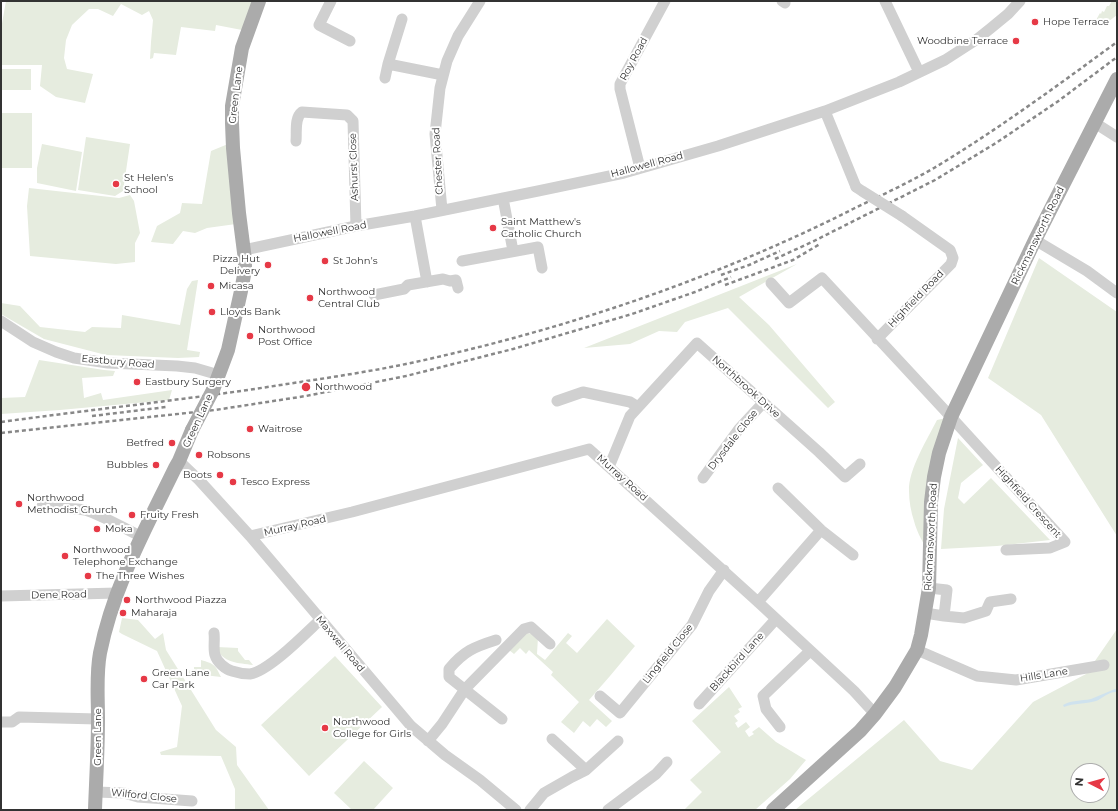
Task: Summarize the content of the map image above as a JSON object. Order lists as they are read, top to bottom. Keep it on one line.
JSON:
{"streets":{"main road":["Green Lane","Rickmansworth Road"],"street":["Roy Road","Chester Road","Hallowell Road","Ashurst Close","Highfield Road","Eastbury Road","Northbrook Drive","Drysdale Close","Murray Road","Highfield Crescent","Dene Road","Maxwell Road","Lingfield Close","Blackbird Lane","Hills Lane","Wilford Close"]},"crossings":[["Roy Road","Hallowell Road"],["Green Lane","Hallowell Road"],["Green Lane","Eastbury Road"],["Green Lane","Dene Road"],["Green Lane","Maxwell Road"],["Green Lane","Wilford Close"],["Chester Road","Hallowell Road"],["Hallowell Road","Ashurst Close"],["Hallowell Road","Highfield Road"],["Rickmansworth Road","Murray Road"],["Rickmansworth Road","Highfield Crescent"],["Rickmansworth Road","Hills Lane"],["Northbrook Drive","Drysdale Close"],["Murray Road","Maxwell Road"],["Murray Road","Lingfield Close"],["Murray Road","Blackbird Lane"]],"places":["Hope Terrace","Woodbine Terrace","St Helen's School","Saint Matthew's Catholic Church","St John's","Pizza Hut Delivery","Micasa","Northwood Central Club","Lloyds Bank","Northwood Post Office","Eastbury Surgery","Northwood","Waitrose","Betfred","Robsons","Bubbles","Boots","Tesco Express","Northwood Methodist Church","Fruity Fresh","Moka","Northwood Telephone Exchange","The Three Wishes","Northwood Piazza","Maharaja","Green Lane Car Park","Northwood College for Girls"],"north":"left"}
